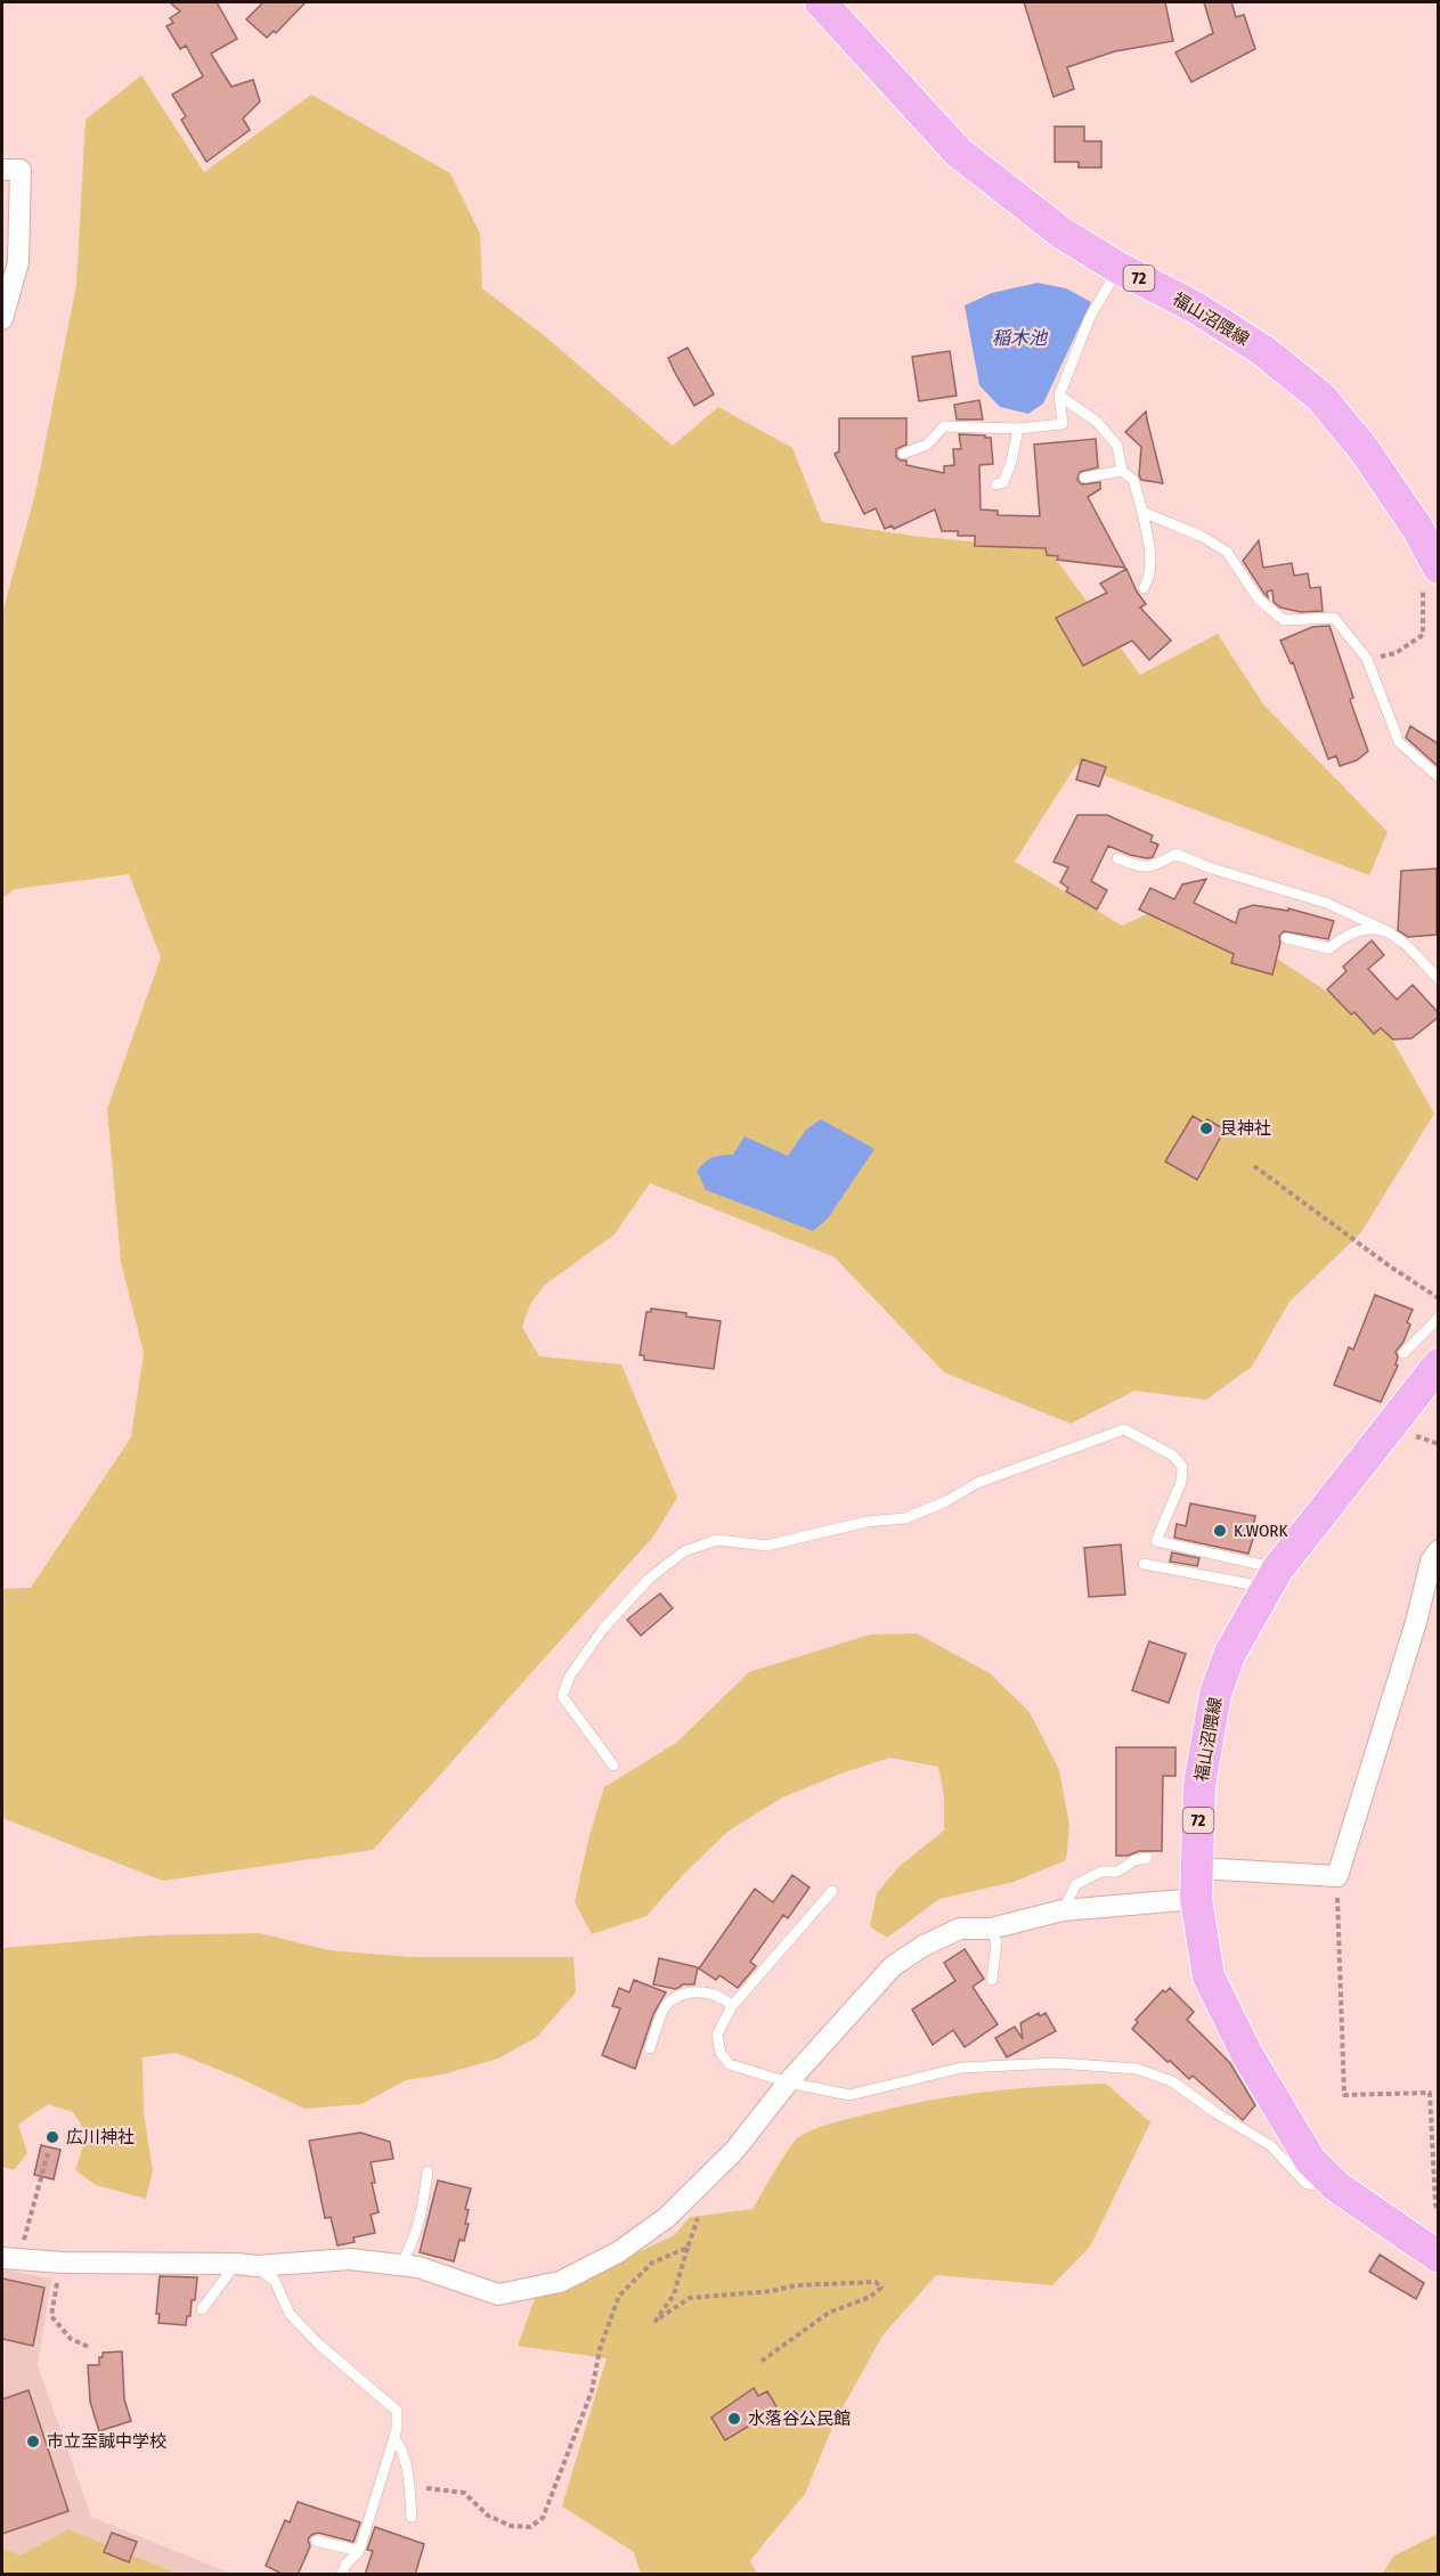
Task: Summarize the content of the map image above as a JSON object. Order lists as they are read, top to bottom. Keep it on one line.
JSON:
{"streets":{"main road":["72","福山沼隈線"]},"water":["稲木池"],"places":["艮神社","K.WORK","広川神社","水落谷公民館","市立至誠中学校"]}
